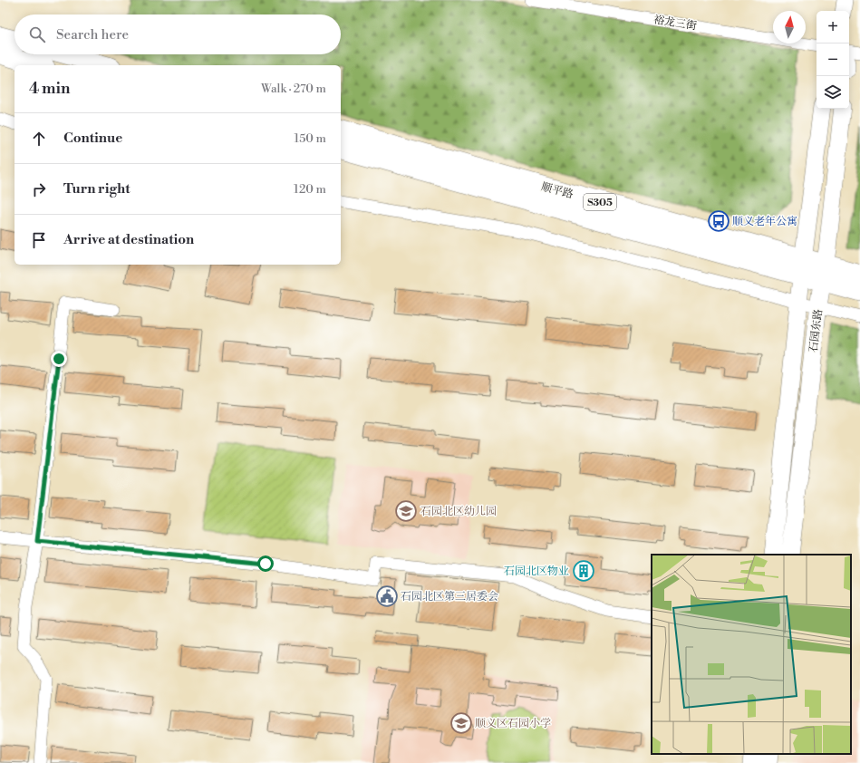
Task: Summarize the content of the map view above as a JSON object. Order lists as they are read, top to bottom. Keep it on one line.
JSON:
{"streets":{"main road":["顺平路","S305","石园东路"],"street":["裕龙三街"]},"crossings":[["顺平路","石园东路"]],"places":{"bus stop":["顺义老年公寓"],"school or university":["石园北区幼儿园","顺义区石园小学"],"building":["石园北区物业"],"public building":["石园北区第三居委会"]},"north":"top","page":{"map_buttons":["+","−"],"search":"Search here","heading":["4 min","Walk · 270 m"],"list":[["Continue","150 m"],["Turn right","120 m"],"Arrive at destination"]}}
